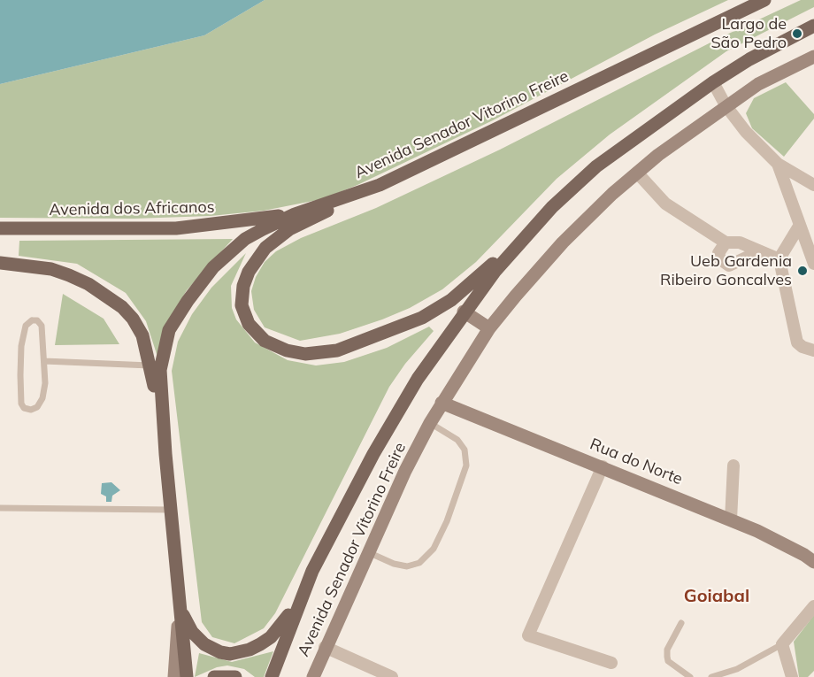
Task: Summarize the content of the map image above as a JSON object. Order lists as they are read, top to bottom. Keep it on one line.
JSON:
{"streets":{"main road":["Avenida Senador Vitorino Freire","Avenida dos Africanos"],"street":["Rua do Norte"]},"crossings":[["Avenida Senador Vitorino Freire","Avenida dos Africanos"],["Avenida Senador Vitorino Freire","Rua do Norte"]],"districts":["Goiabal"],"places":["Largo de São Pedro","Ueb Gardenia Ribeiro Goncalves"]}
